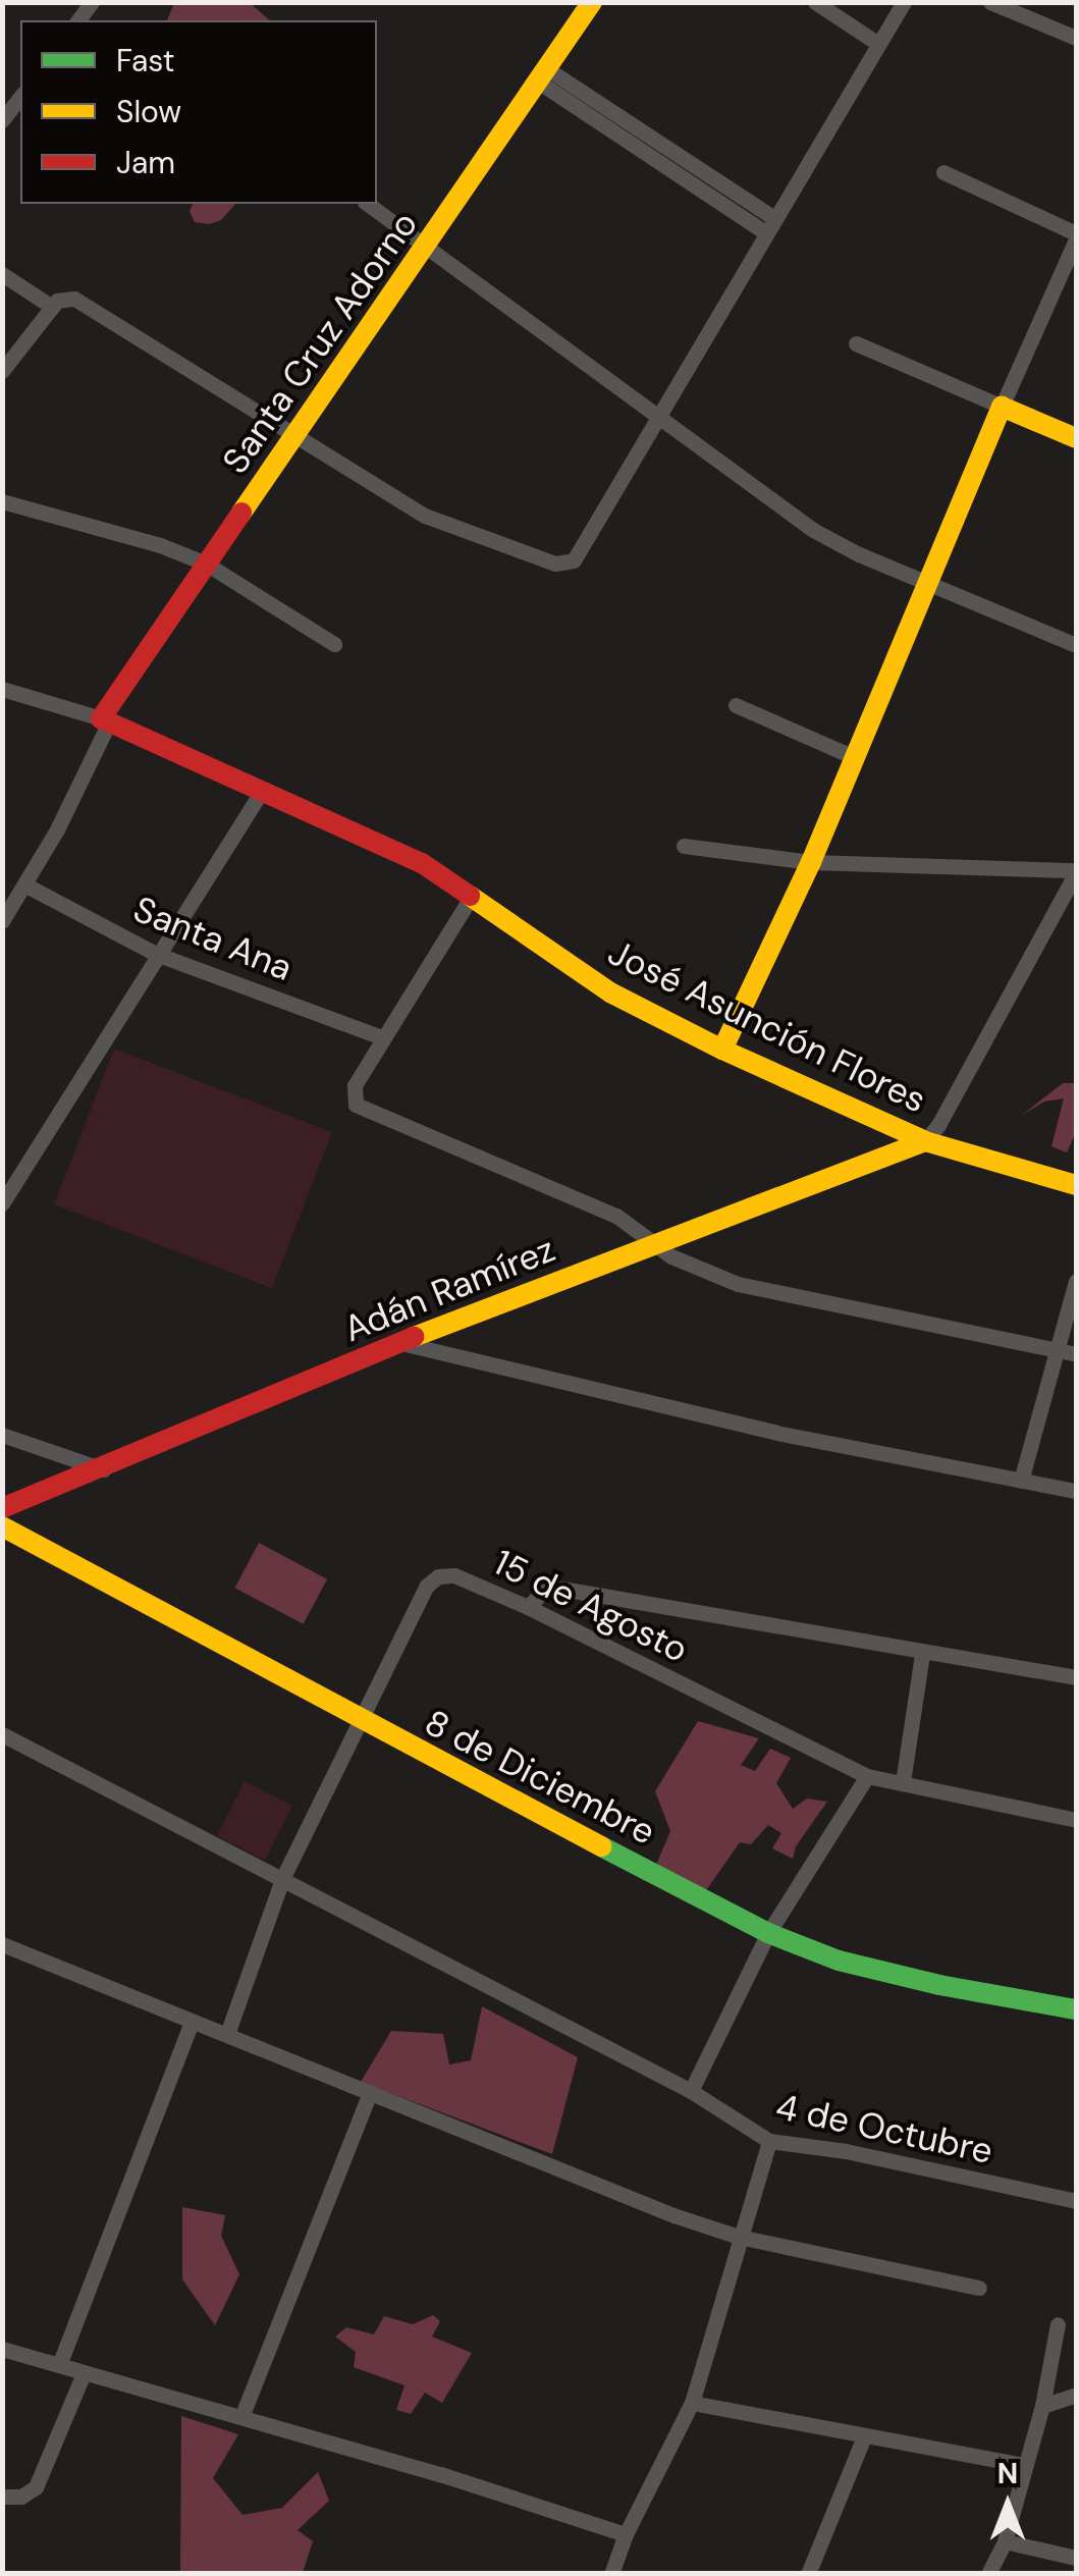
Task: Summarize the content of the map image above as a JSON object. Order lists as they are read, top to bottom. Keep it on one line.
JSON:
{"streets":{"street":["Santa Cruz Adorno","Santa Ana","José Asunción Flores","Adán Ramírez","15 de Agosto","8 de Diciembre","4 de Octubre"]},"crossings":[["Santa Cruz Adorno","José Asunción Flores"],["José Asunción Flores","Adán Ramírez"],["15 de Agosto","8 de Diciembre"],["15 de Agosto","4 de Octubre"]],"legend":["Fast","Slow","Jam"],"north":"top"}
